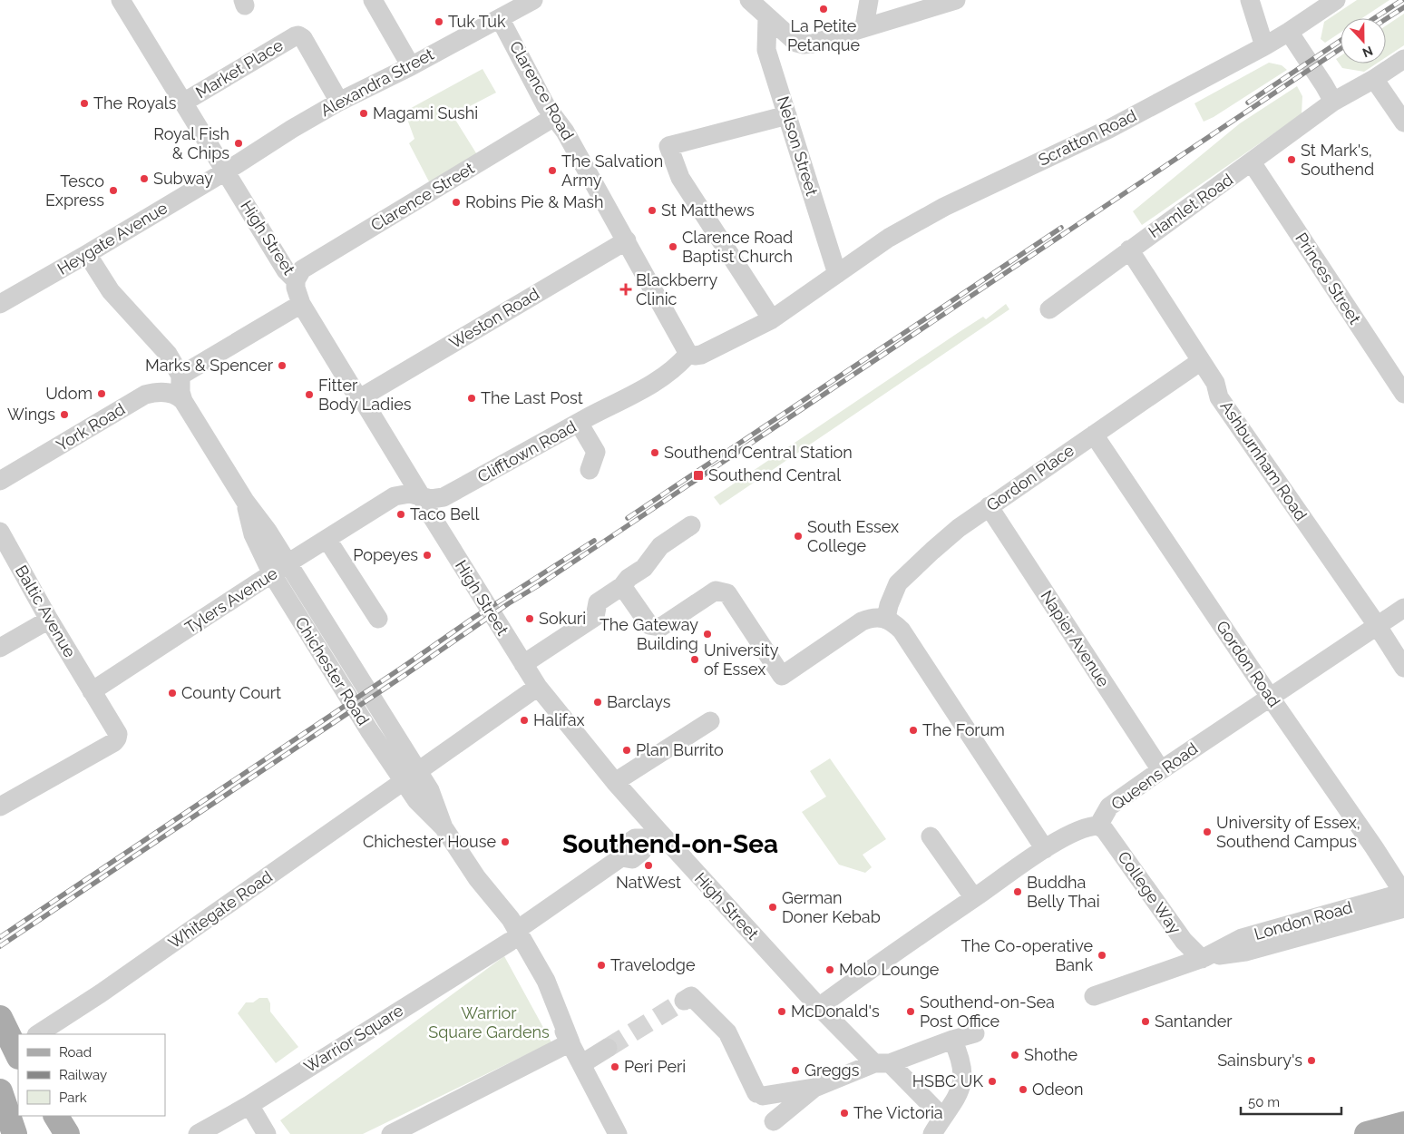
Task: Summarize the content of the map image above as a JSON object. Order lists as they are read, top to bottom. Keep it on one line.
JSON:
{"streets":{"street":["Market Place","Alexandra Street","Clarence Road","Scratton Road","Nelson Street","Clarence Street","Hamlet Road","High Street","Heygate Avenue","Princes Street","Weston Road","York Road","Clifftown Road","Ashburnham Road","Gordon Place","Tylers Avenue","Baltic Avenue","Napier Avenue","Gordon Road","Chichester Road","Queens Road","College Way","Whitegate Road","London Road","Warrior Square"]},"crossings":[["Market Place","Alexandra Street"],["Market Place","High Street"],["Alexandra Street","Clarence Road"],["Alexandra Street","High Street"],["Alexandra Street","Heygate Avenue"],["Clarence Road","Clarence Street"],["Clarence Road","Weston Road"],["Clarence Road","Clifftown Road"],["Scratton Road","Nelson Street"],["Clarence Street","High Street"],["Hamlet Road","Princes Street"],["Hamlet Road","Ashburnham Road"],["High Street","Heygate Avenue"],["High Street","Weston Road"],["High Street","Clifftown Road"],["High Street","Tylers Avenue"],["High Street","Queens Road"],["High Street","Whitegate Road"],["High Street","Warrior Square"],["Heygate Avenue","Chichester Road"],["York Road","Chichester Road"],["Clifftown Road","Tylers Avenue"],["Ashburnham Road","Gordon Place"],["Ashburnham Road","Queens Road"],["Gordon Place","Napier Avenue"],["Gordon Place","Gordon Road"],["Tylers Avenue","Baltic Avenue"],["Tylers Avenue","Chichester Road"],["Napier Avenue","Queens Road"],["Gordon Road","Queens Road"],["Gordon Road","London Road"],["Chichester Road","Whitegate Road"],["Chichester Road","Warrior Square"],["Queens Road","College Way"],["College Way","London Road"]],"districts":["Southend-on-Sea"],"parks":["Warrior Square Gardens"],"places":{"other":["La Petite Petanque","Tuk Tuk","The Royals","Magami Sushi","Royal Fish & Chips","St Mark's, Southend","The Salvation Army","Subway","Tesco Express","Robins Pie & Mash","St Matthews","Clarence Road Baptist Church","Marks & Spencer","Udom","Fitter Body Ladies","The Last Post","Wings","Southend Central Station","Taco Bell","South Essex College","Popeyes","Sokuri","The Gateway Building","University of Essex","County Court","Barclays","Halifax","The Forum","Plan Burrito","University of Essex, Southend Campus","Chichester House","NatWest","Buddha Belly Thai","German Doner Kebab","The Co-operative Bank","Travelodge","Molo Lounge","McDonald's","Southend-on-Sea Post Office","Santander","Shothe","Sainsbury's","Peri Peri","Greggs","HSBC UK","Odeon","The Victoria"],"health":["Blackberry Clinic"],"transit":["Southend Central"]},"legend":["Road","Railway","Park"],"scale_bar":"50 m","north":"bottom"}
